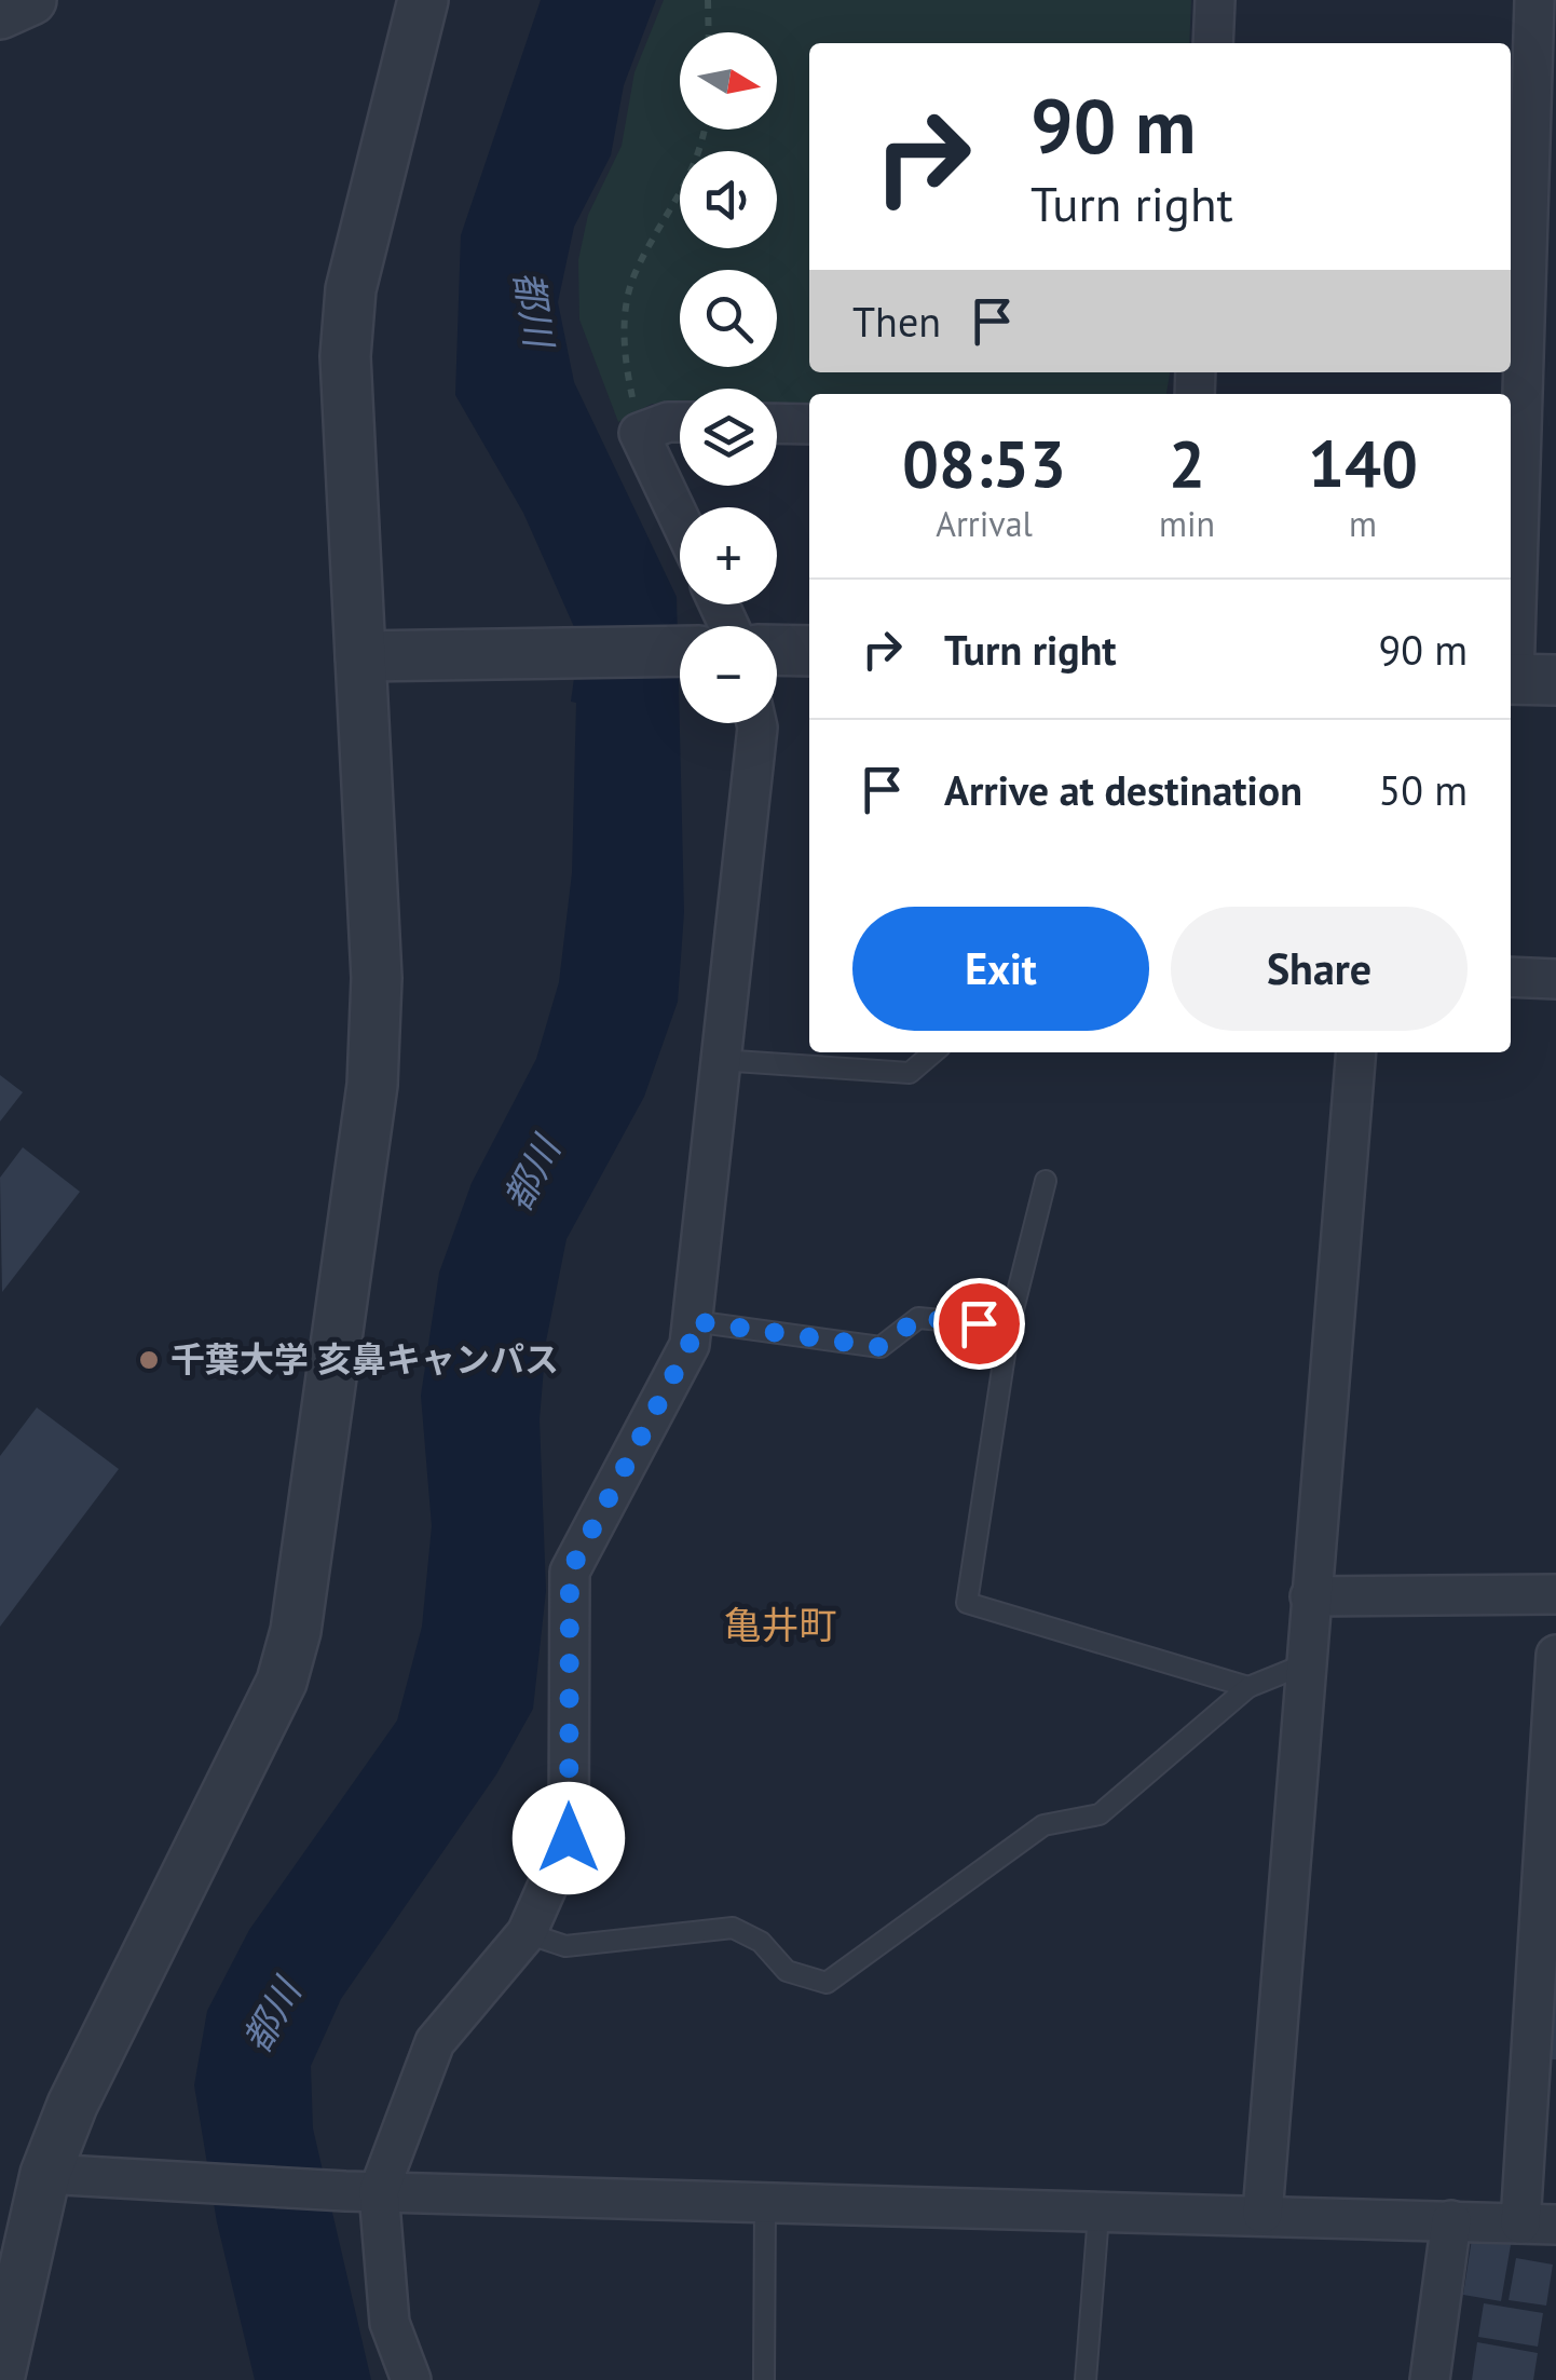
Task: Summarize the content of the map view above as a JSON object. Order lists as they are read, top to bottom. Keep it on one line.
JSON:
{"districts":["亀井町"],"water":["都川"],"places":["千葉大学 亥鼻キャンパス"],"north":"right","page":{"map_buttons":["+","−"],"turn":["90 m","Turn right"],"then":"Then","eta":["08:53","Arrival","2","min","140","m"],"list":[{"name":"Turn right","value":"90 m"},{"name":"Arrive at destination","value":"50 m"}],"buttons":["Exit","Share"]}}
